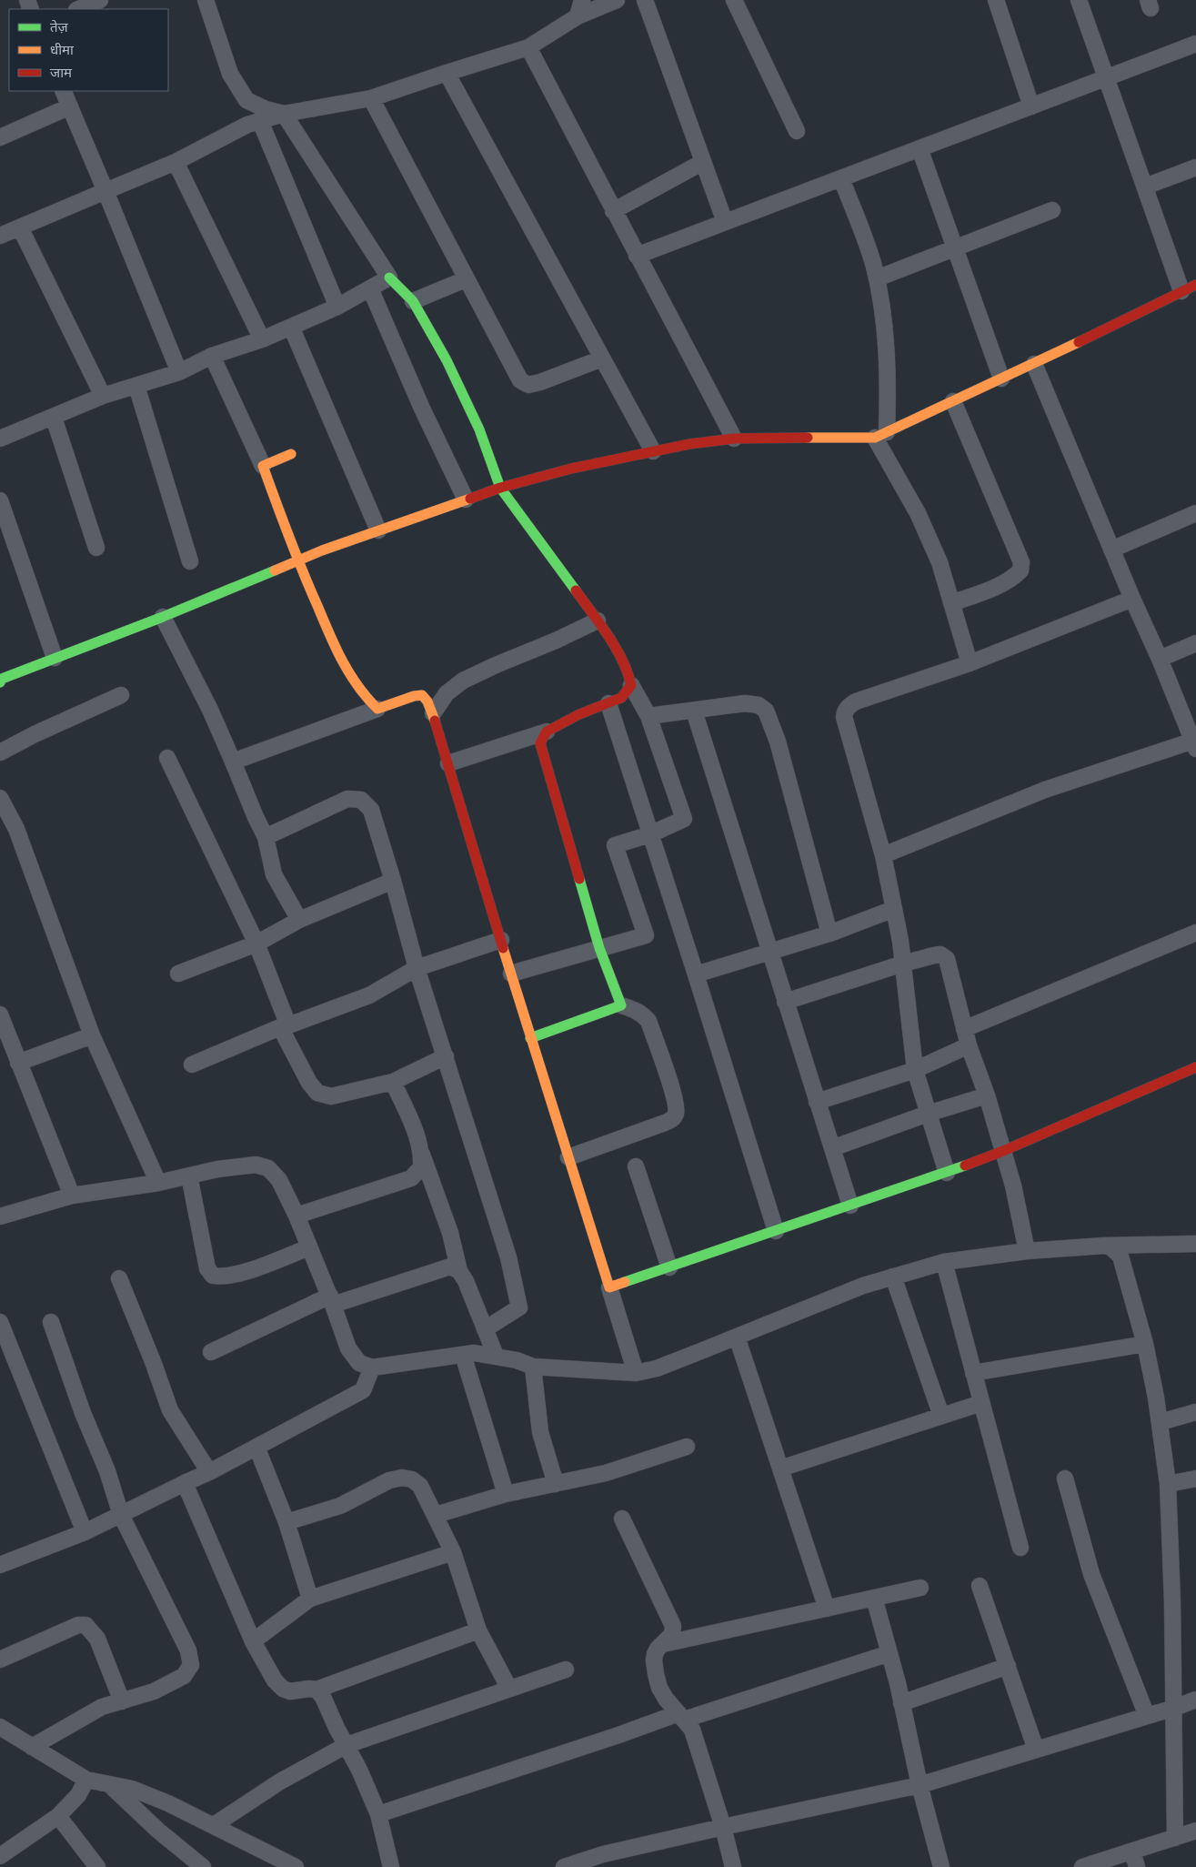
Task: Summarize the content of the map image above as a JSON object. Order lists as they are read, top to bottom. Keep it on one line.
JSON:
{"legend":["तेज़","धीमा","जाम"]}
